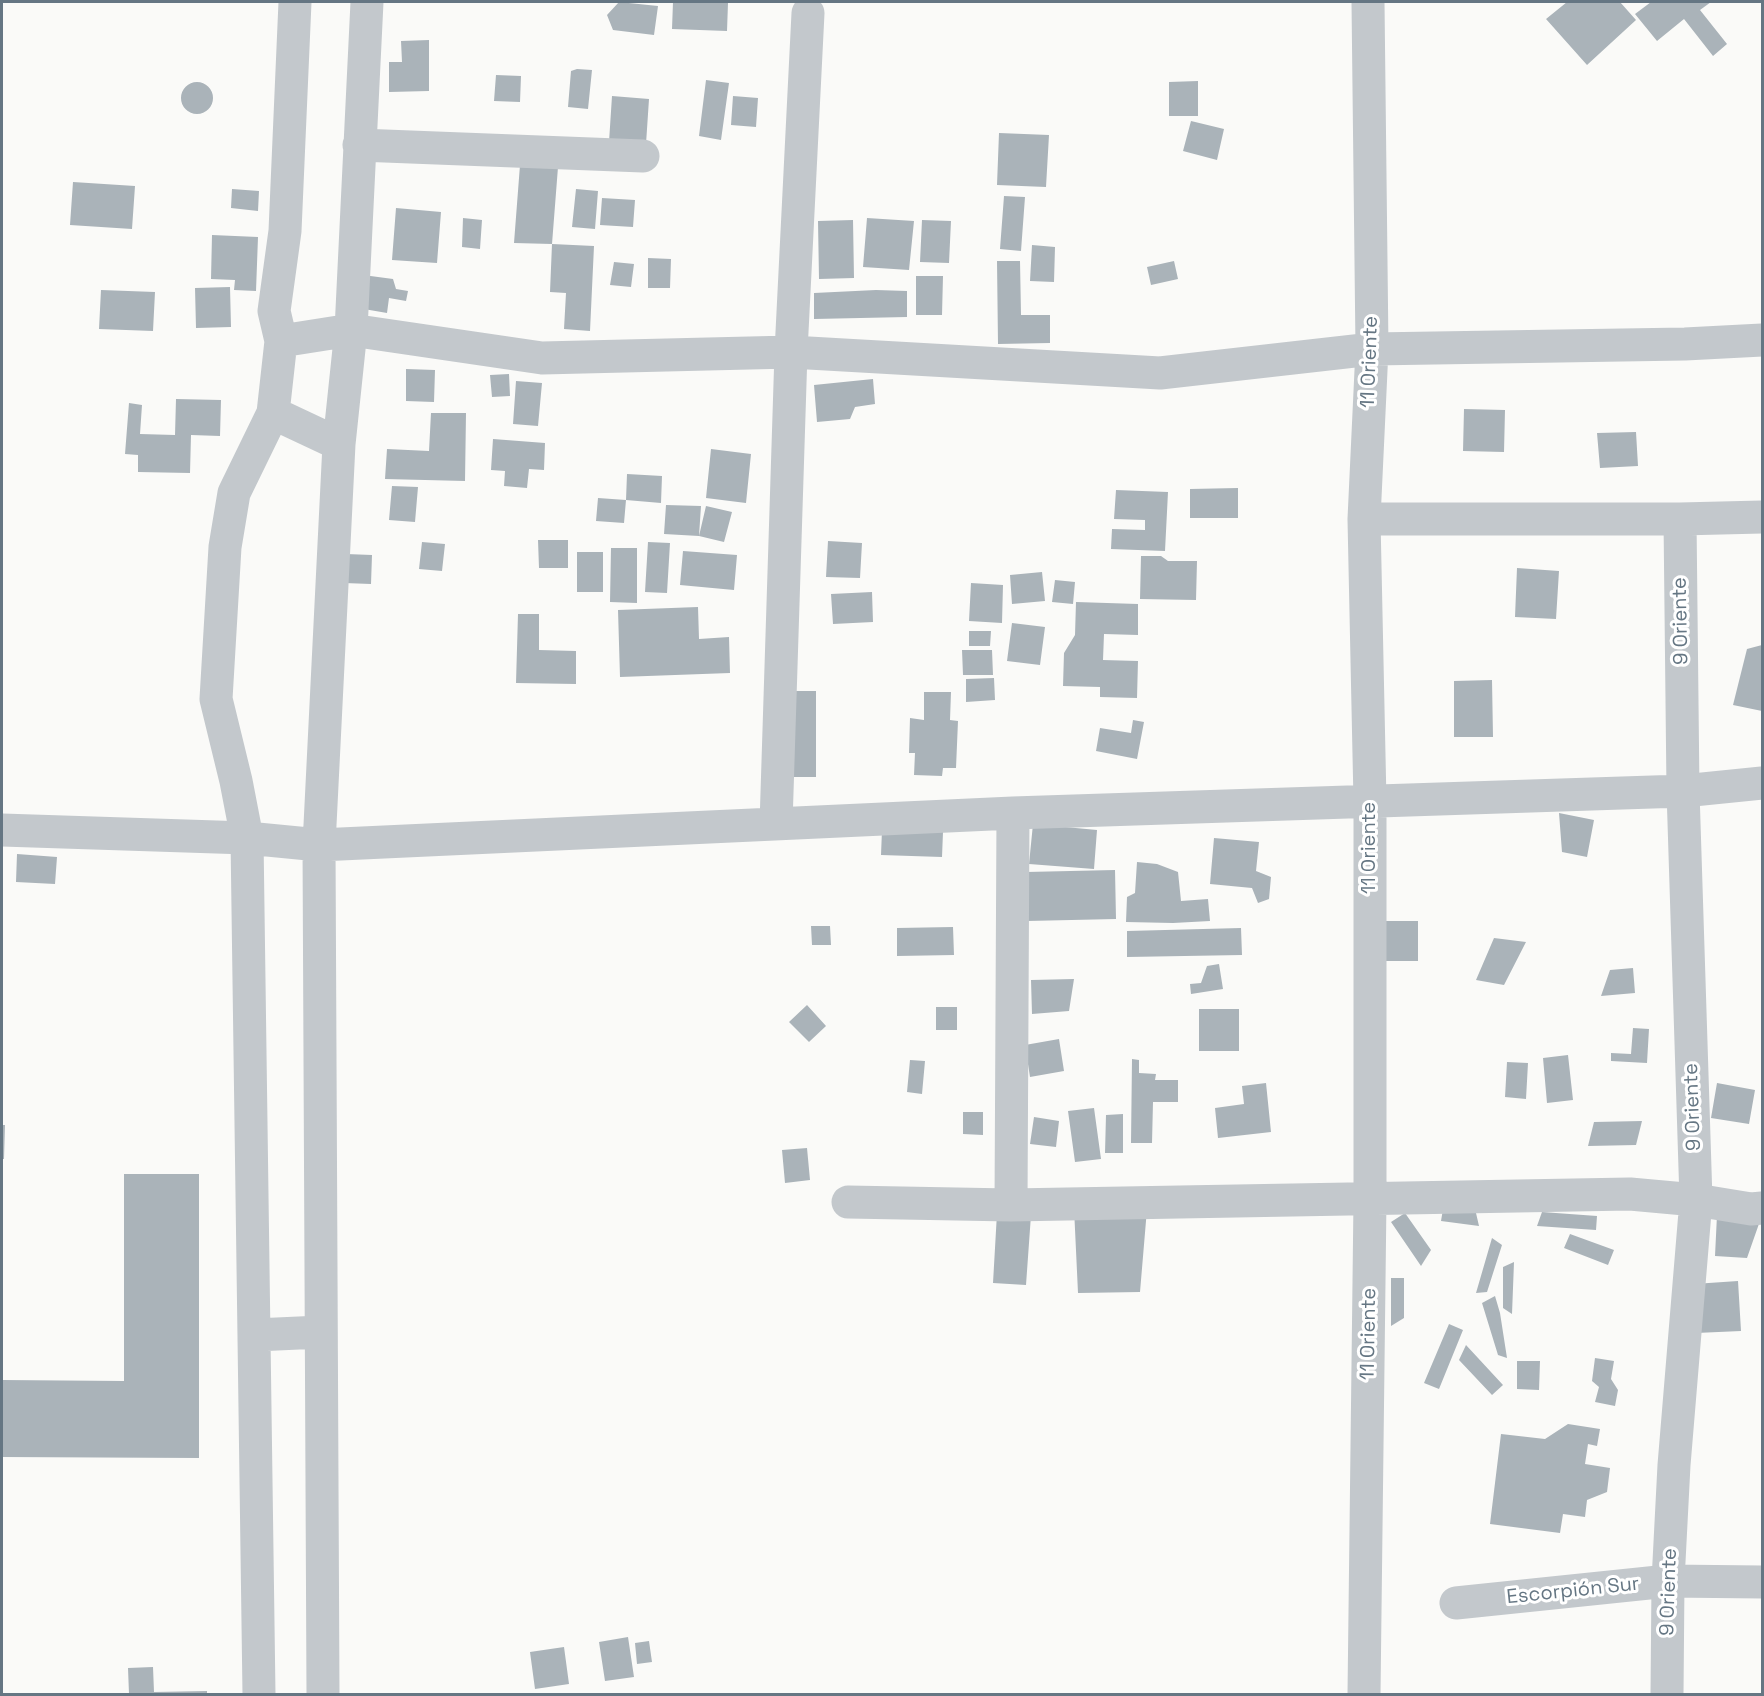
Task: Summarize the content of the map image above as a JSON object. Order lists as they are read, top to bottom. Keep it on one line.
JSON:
{"streets":{"street":["11 Oriente","9 Oriente","Escorpión Sur"]},"crossings":[["9 Oriente","Escorpión Sur"]]}
